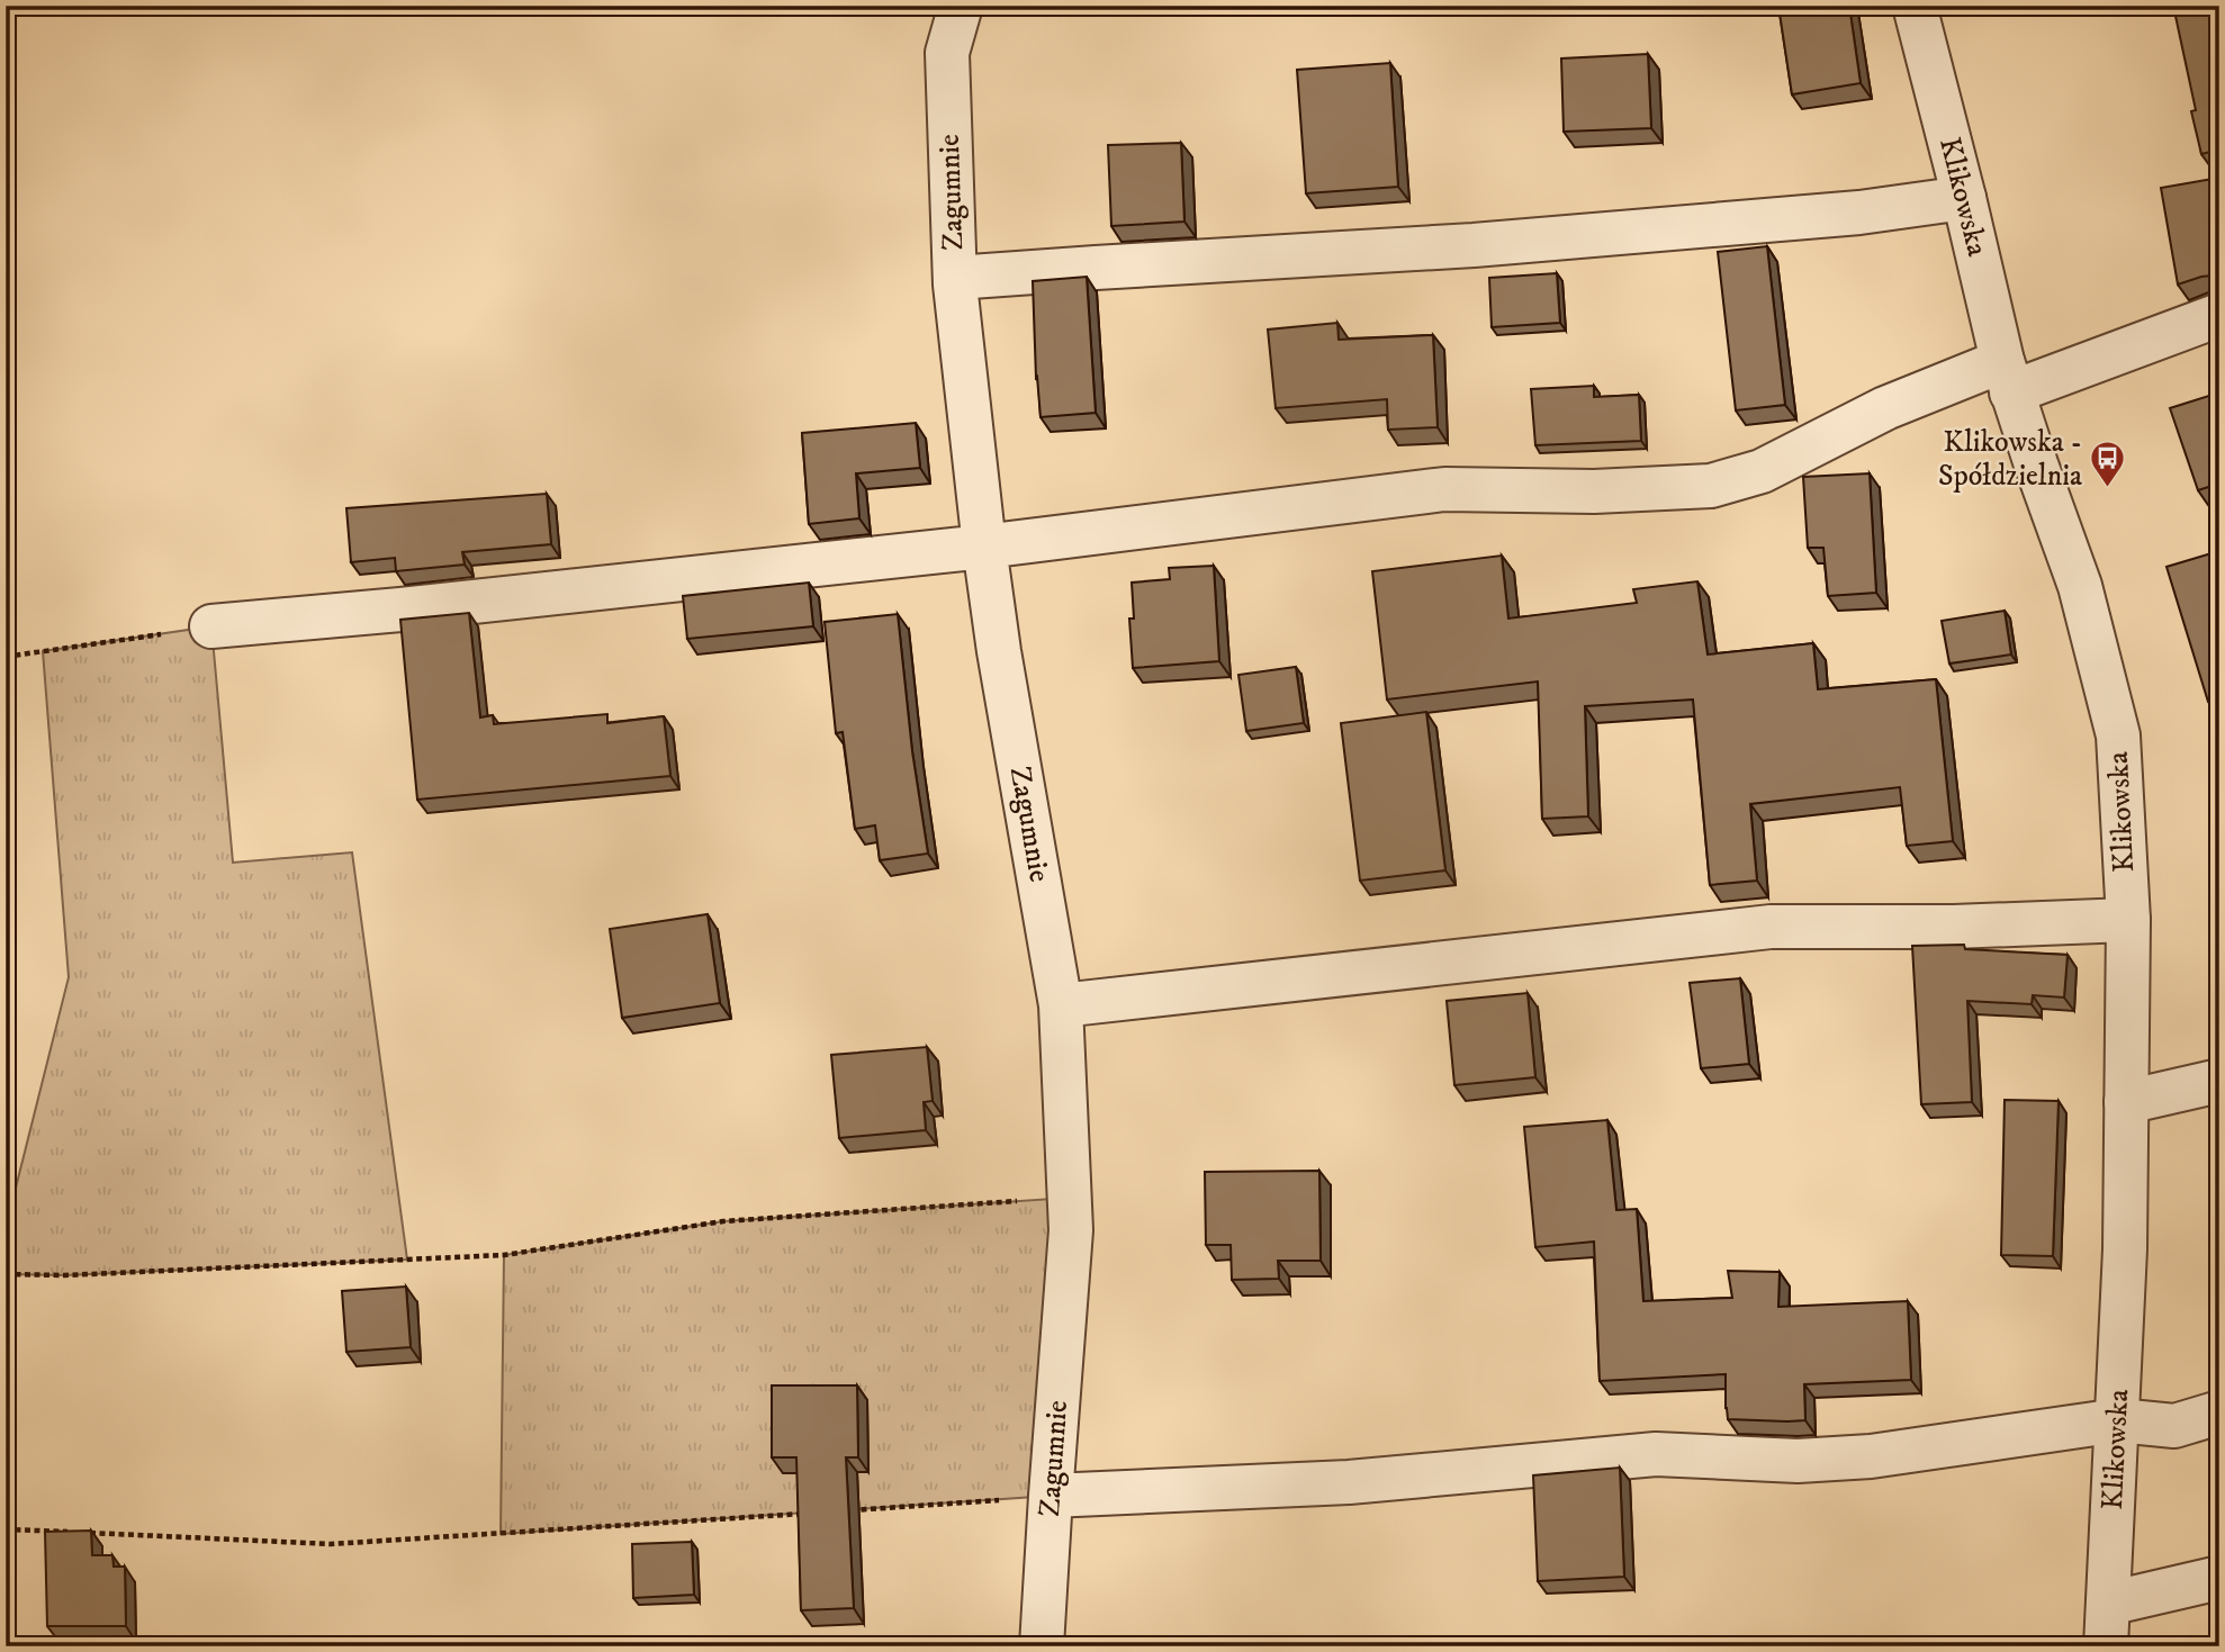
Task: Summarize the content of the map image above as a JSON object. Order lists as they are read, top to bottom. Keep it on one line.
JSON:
{"streets":{"street":["Zagumnie","Klikowska"]},"places":{"bus stop":["Klikowska - Spółdzielnia"]}}
